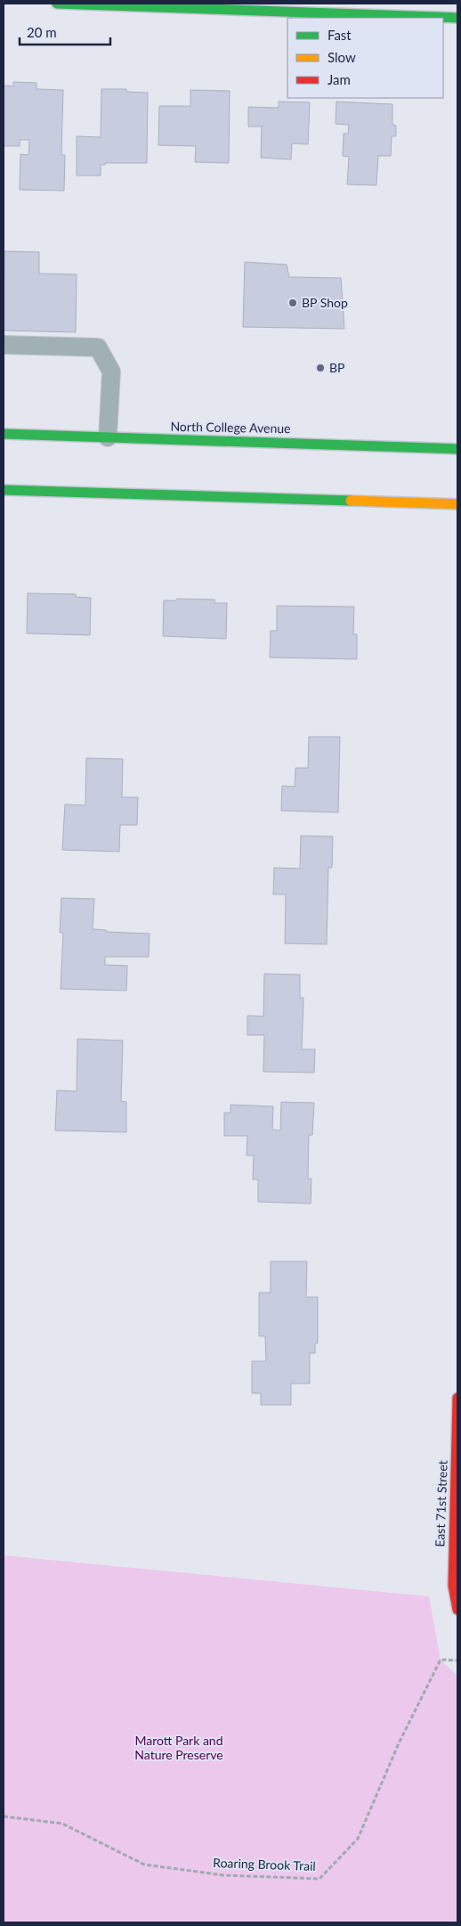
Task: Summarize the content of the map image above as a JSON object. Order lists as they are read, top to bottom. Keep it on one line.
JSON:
{"streets":{"main road":["North College Avenue","East 71st Street"],"path":["Roaring Brook Trail"]},"parks":["Marott Park and Nature Preserve"],"places":["BP Shop","BP"],"legend":["Fast","Slow","Jam"],"scale_bar":"20 m"}
